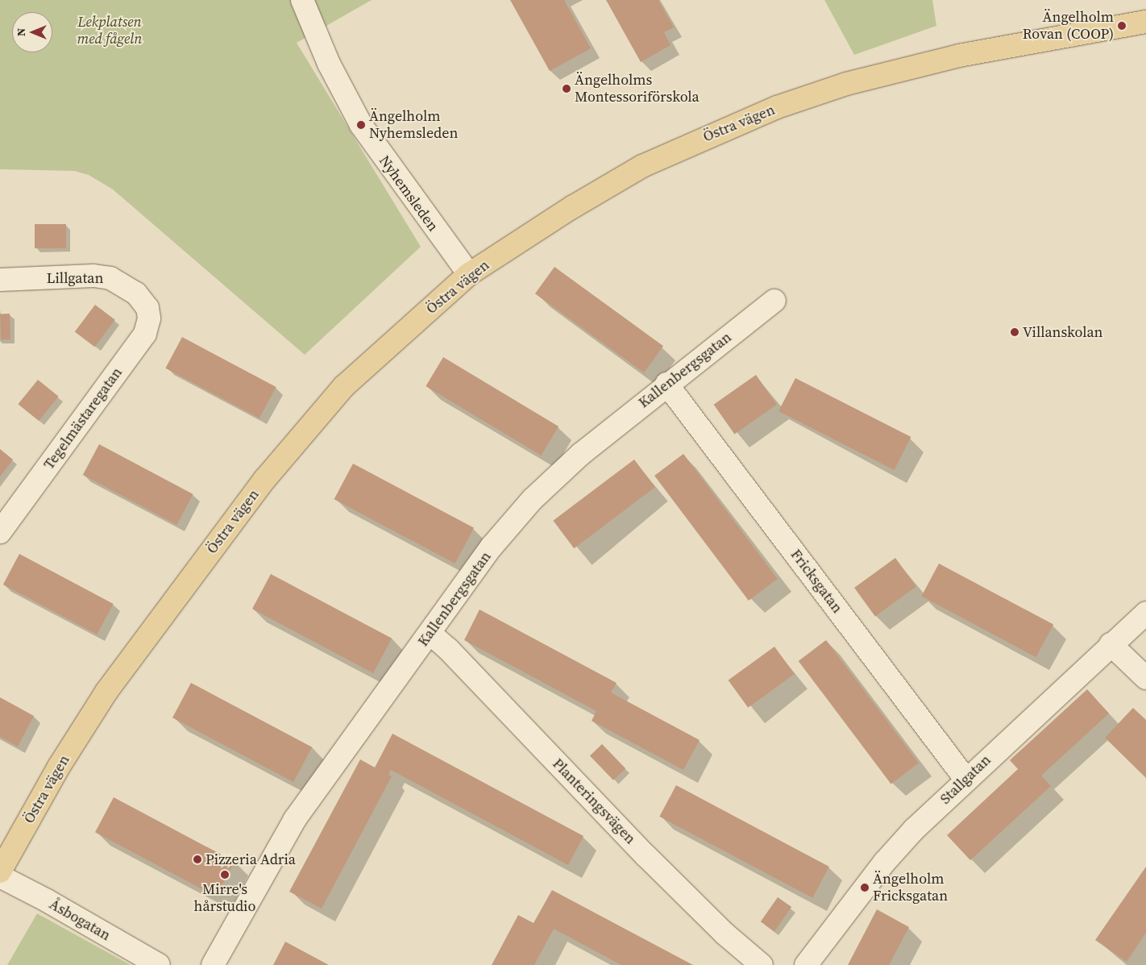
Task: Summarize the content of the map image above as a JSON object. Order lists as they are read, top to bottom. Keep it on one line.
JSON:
{"streets":{"main road":["Östra vägen"],"street":["Nyhemsleden","Lillgatan","Kallenbergsgatan","Tegelmästaregatan","Fricksgatan","Stallgatan","Planteringsvägen","Åsbogatan"]},"crossings":[["Östra vägen","Nyhemsleden"],["Lillgatan","Tegelmästaregatan"],["Kallenbergsgatan","Fricksgatan"],["Kallenbergsgatan","Planteringsvägen"],["Fricksgatan","Stallgatan"]],"parks":["Lekplatsen med fågeln"],"places":["Ängelholm Rovan (COOP)","Ängelholms Montessoriförskola","Ängelholm Nyhemsleden","Villanskolan","Pizzeria Adria","Mirre's hårstudio","Ängelholm Fricksgatan"],"north":"left"}
